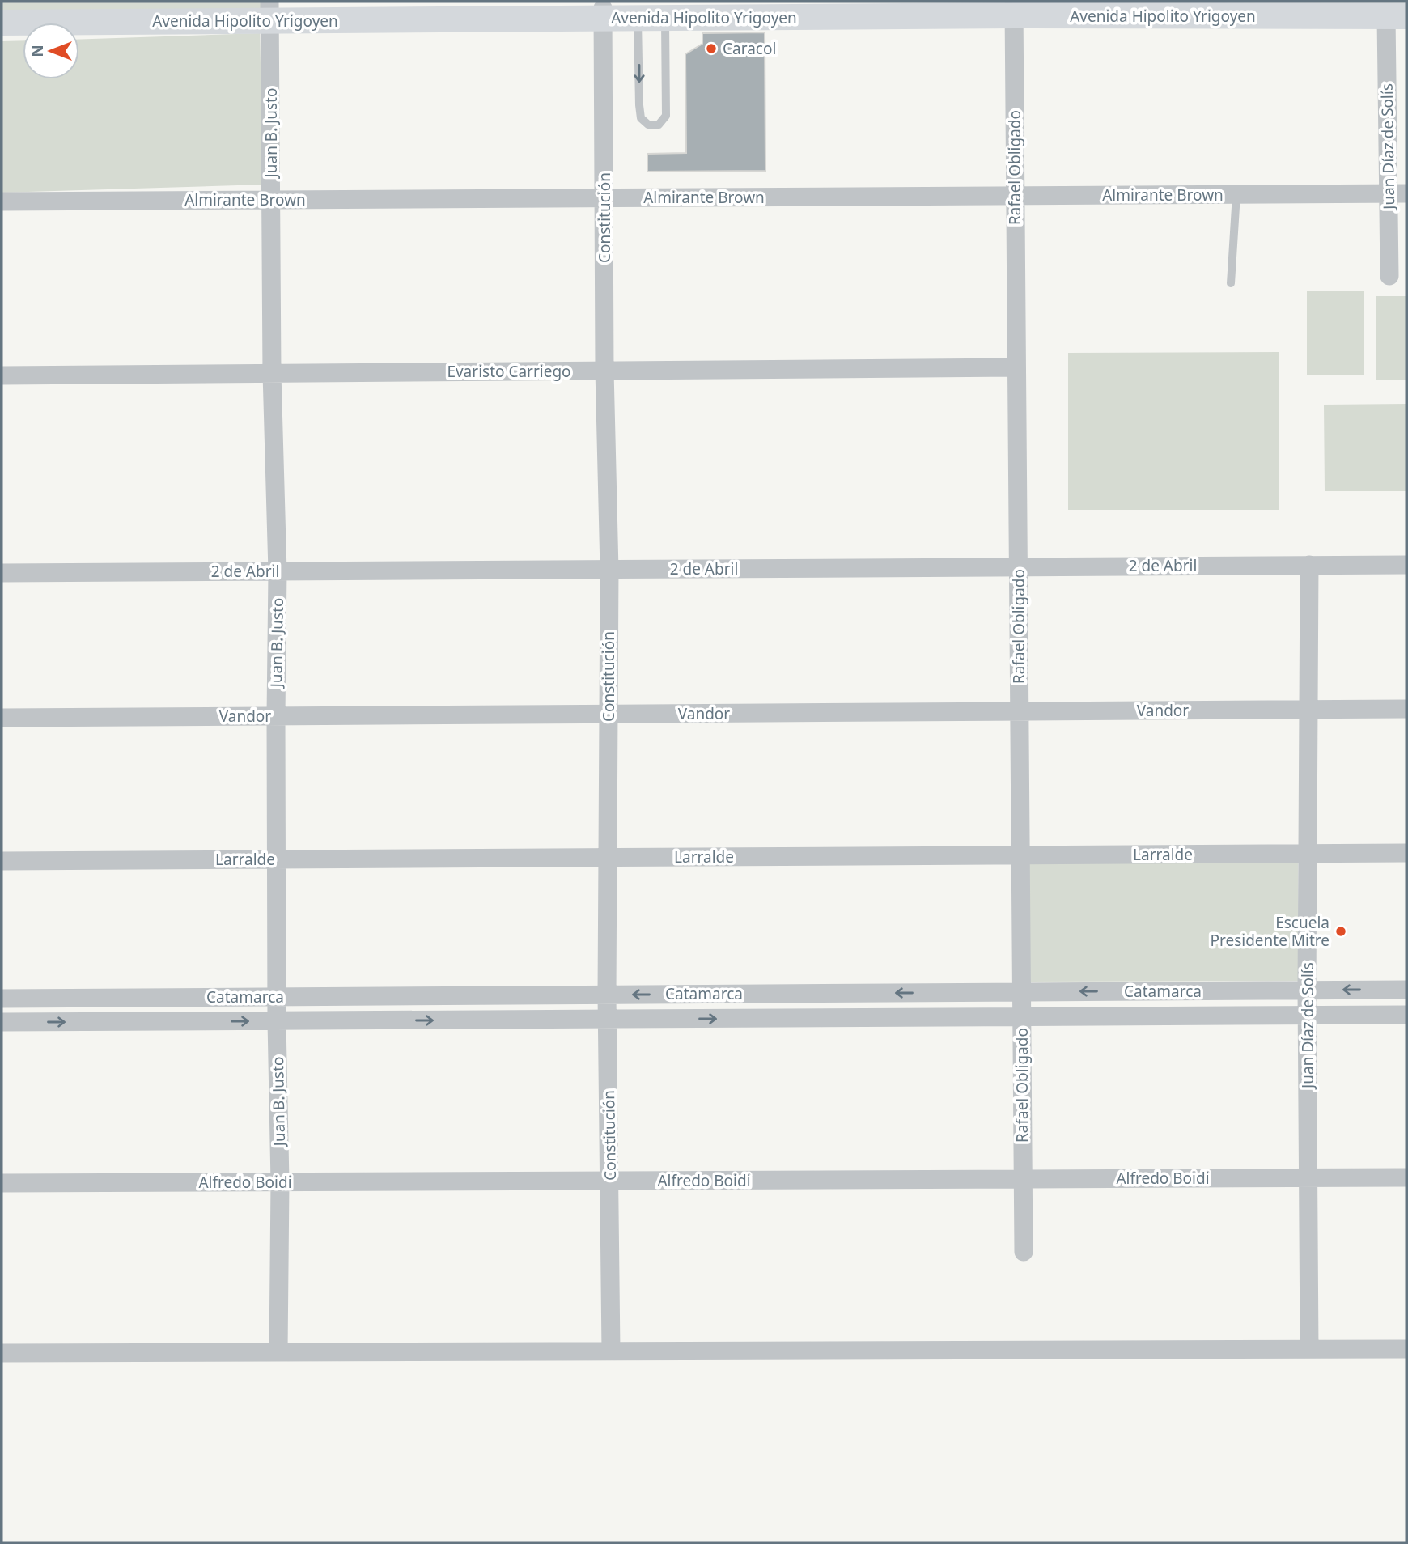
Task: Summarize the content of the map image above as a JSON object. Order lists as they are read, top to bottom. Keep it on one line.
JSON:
{"streets":{"main road":["Avenida Hipolito Yrigoyen"],"street":["Juan B. Justo","Juan Díaz de Solís","Rafael Obligado","Almirante Brown","Constitución","Evaristo Carriego","2 de Abril","Vandor","Larralde","Catamarca","Alfredo Boidi"]},"crossings":[["Avenida Hipolito Yrigoyen","Juan B. Justo"],["Avenida Hipolito Yrigoyen","Juan Díaz de Solís"],["Avenida Hipolito Yrigoyen","Rafael Obligado"],["Avenida Hipolito Yrigoyen","Constitución"],["Juan B. Justo","Almirante Brown"],["Juan B. Justo","Evaristo Carriego"],["Juan B. Justo","2 de Abril"],["Juan B. Justo","Vandor"],["Juan B. Justo","Larralde"],["Juan B. Justo","Catamarca"],["Juan B. Justo","Alfredo Boidi"],["Juan Díaz de Solís","Almirante Brown"],["Juan Díaz de Solís","2 de Abril"],["Juan Díaz de Solís","Vandor"],["Juan Díaz de Solís","Larralde"],["Juan Díaz de Solís","Catamarca"],["Juan Díaz de Solís","Alfredo Boidi"],["Rafael Obligado","Almirante Brown"],["Rafael Obligado","Evaristo Carriego"],["Rafael Obligado","2 de Abril"],["Rafael Obligado","Vandor"],["Rafael Obligado","Larralde"],["Rafael Obligado","Catamarca"],["Rafael Obligado","Alfredo Boidi"],["Almirante Brown","Constitución"],["Constitución","Evaristo Carriego"],["Constitución","2 de Abril"],["Constitución","Vandor"],["Constitución","Larralde"],["Constitución","Catamarca"],["Constitución","Alfredo Boidi"]],"places":["Caracol","Escuela Presidente Mitre"],"north":"left"}
